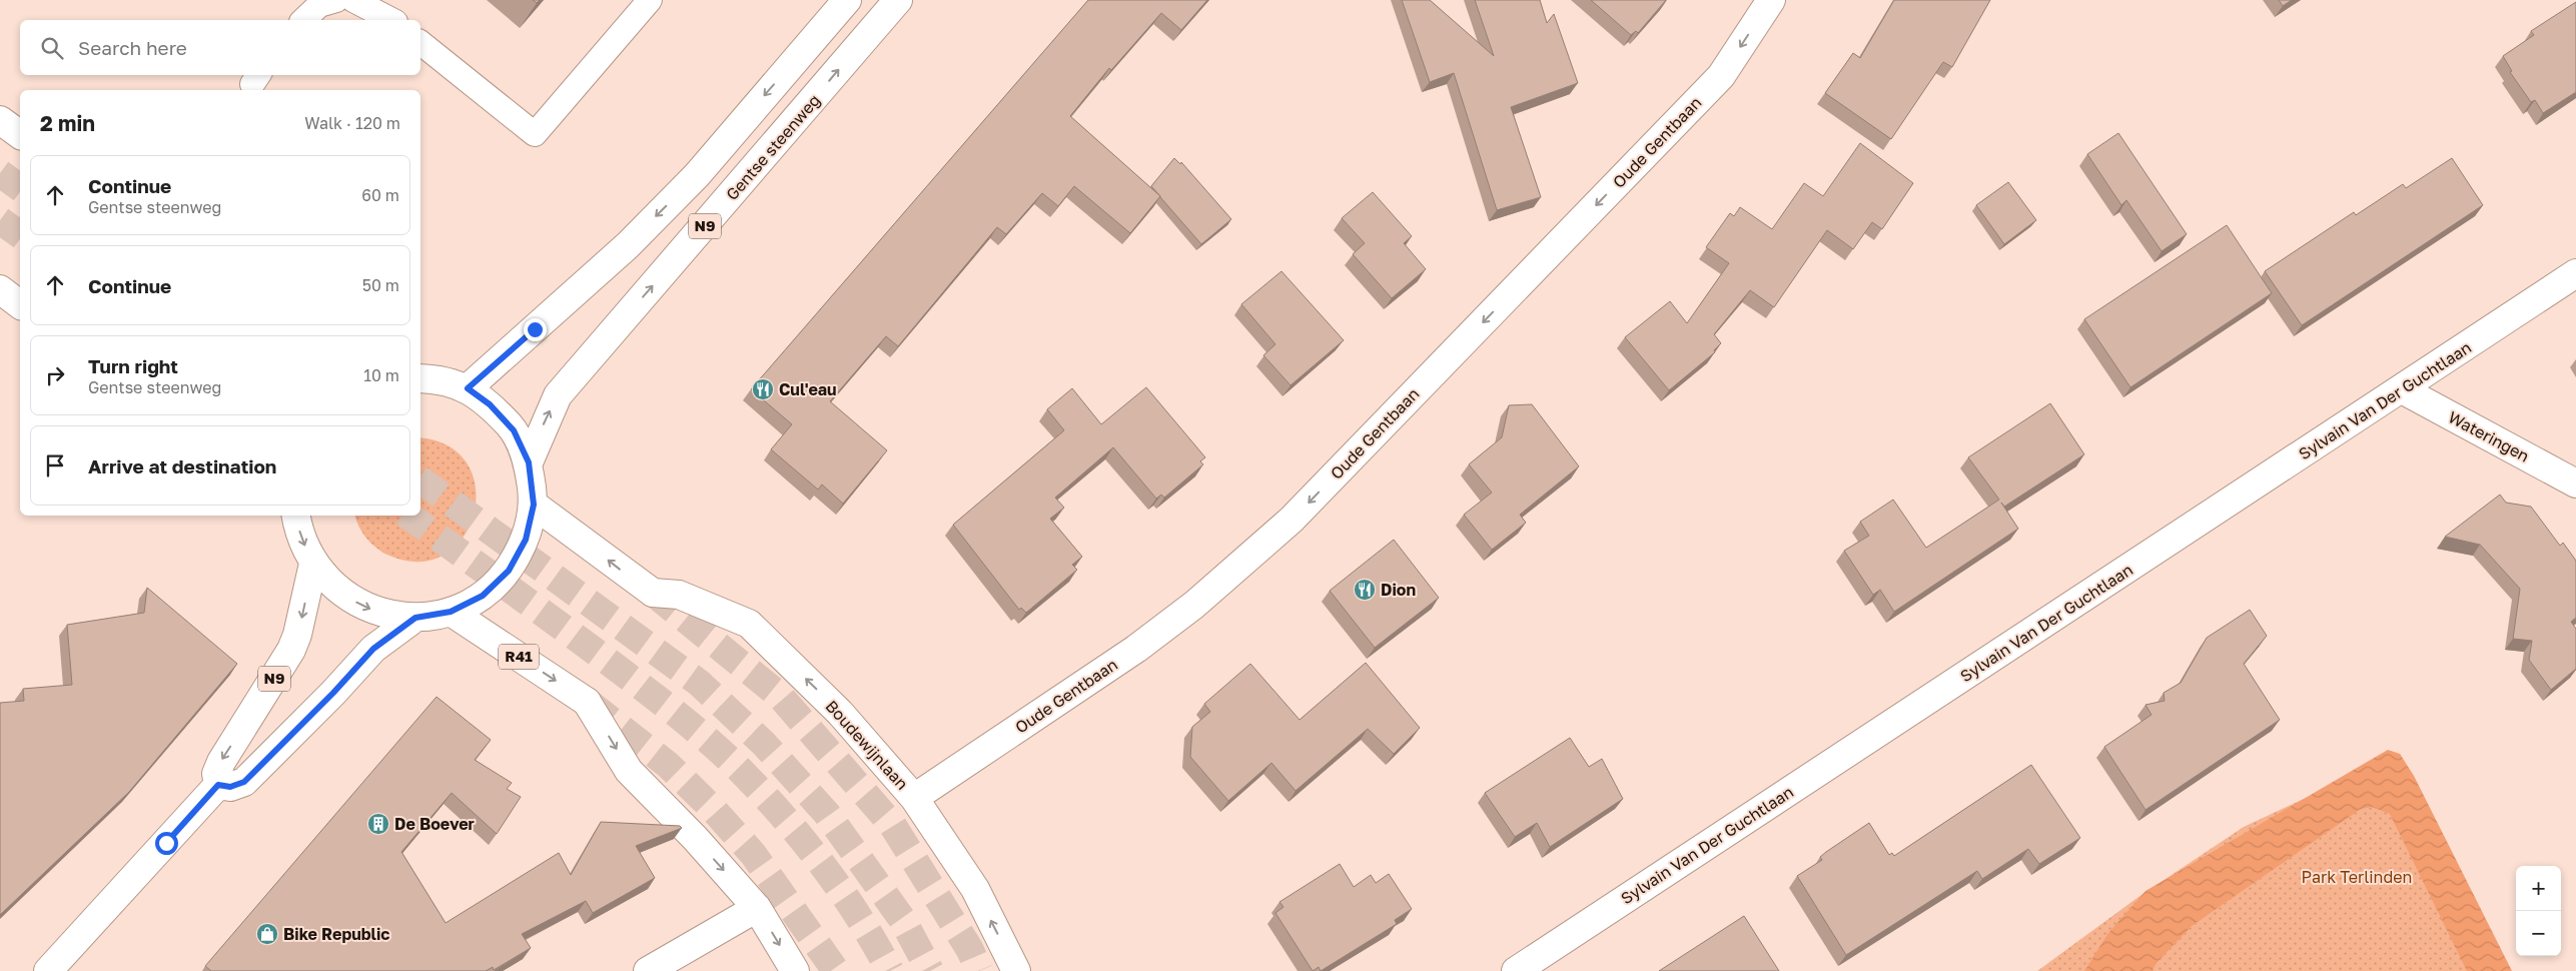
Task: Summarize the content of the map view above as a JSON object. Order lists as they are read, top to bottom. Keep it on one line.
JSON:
{"streets":{"main road":["Oude Gentbaan","Gentse steenweg","N9","Sylvain Van Der Guchtlaan","Wateringen","R41","Boudewijnlaan"]},"crossings":[["Oude Gentbaan","Boudewijnlaan"],["Sylvain Van Der Guchtlaan","Wateringen"]],"one_way":["Oude Gentbaan"],"parks":["Park Terlinden"],"places":{"restaurant":["Cul'eau","Dion"],"building":["De Boever"],"shop":["Bike Republic"]},"page":{"search":"Search here","heading":["2 min","Walk · 120 m"],"list":[["Continue","Gentse steenweg","60 m"],["Continue","50 m"],["Turn right","Gentse steenweg","10 m"],"Arrive at destination"],"map_buttons":["+","−"]}}
